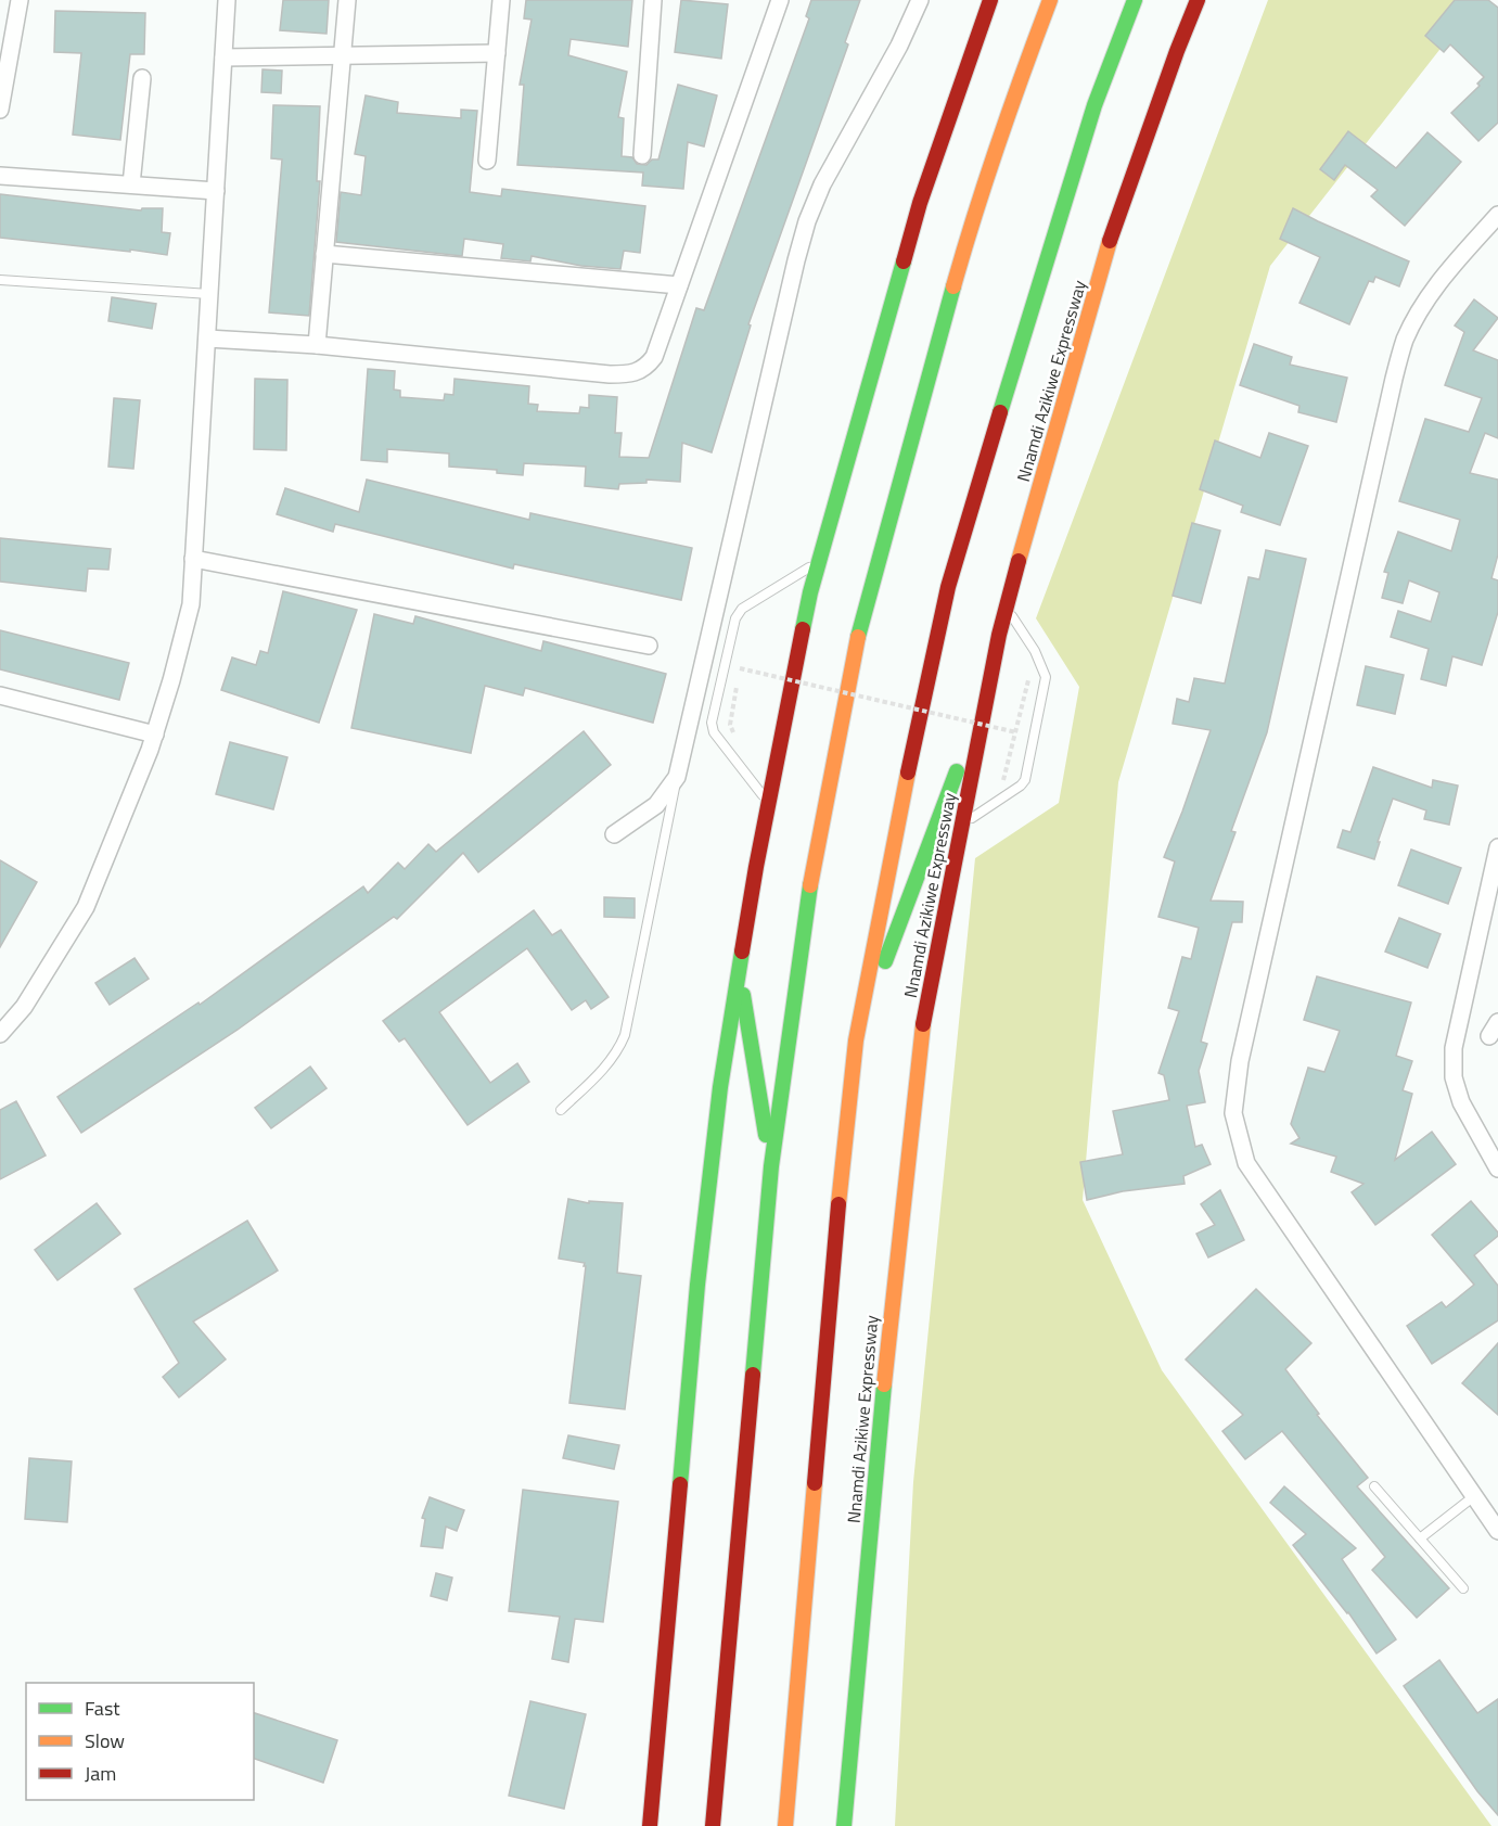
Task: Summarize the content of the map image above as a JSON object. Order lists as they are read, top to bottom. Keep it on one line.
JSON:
{"streets":{"highway":["Nnamdi Azikiwe Expressway"]},"legend":["Fast","Slow","Jam"]}
